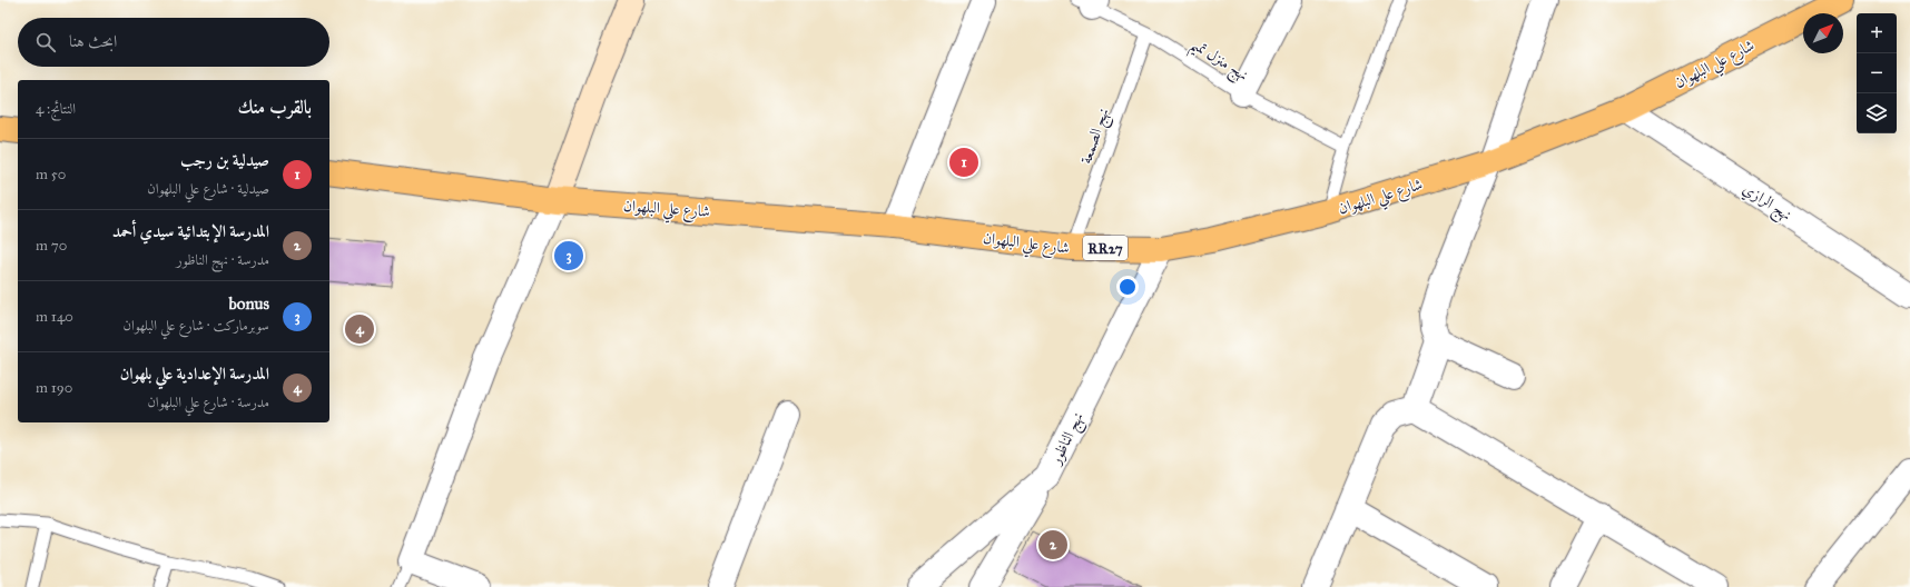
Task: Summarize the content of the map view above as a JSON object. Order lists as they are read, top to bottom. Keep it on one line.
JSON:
{"streets":{"main road":["شارع علي البلهوان","RR27"],"street":["نهج الرازي","نهج الناظور"],"lane":["نهج منزل تميم","نهج الصمعة"]},"crossings":[["نهج منزل تميم","نهج الصمعة"],["شارع علي البلهوان","نهج الصمعة"],["شارع علي البلهوان","نهج الرازي"],["شارع علي البلهوان","نهج الناظور"]],"north":"top right","page":{"map_buttons":["+","−"],"search":"ابحث هنا","heading":["بالقرب منك","النتائج: 4"],"list":[{"mark":"1","name":"صيدلية بن رجب","note":"صيدلية · شارع علي البلهوان","value":"50 m"},{"mark":"2","name":"المدرسة الإبتدائية سيدي أحمد","note":"مدرسة · نهج الناظور","value":"70 m"},{"mark":"3","name":"bonus","note":"سوبرماركت · شارع علي البلهوان","value":"140 m"},{"mark":"4","name":"المدرسة الإعدادية علي بلهوان","note":"مدرسة · شارع علي البلهوان","value":"190 m"}],"pins":["1","3","4","2"]}}
